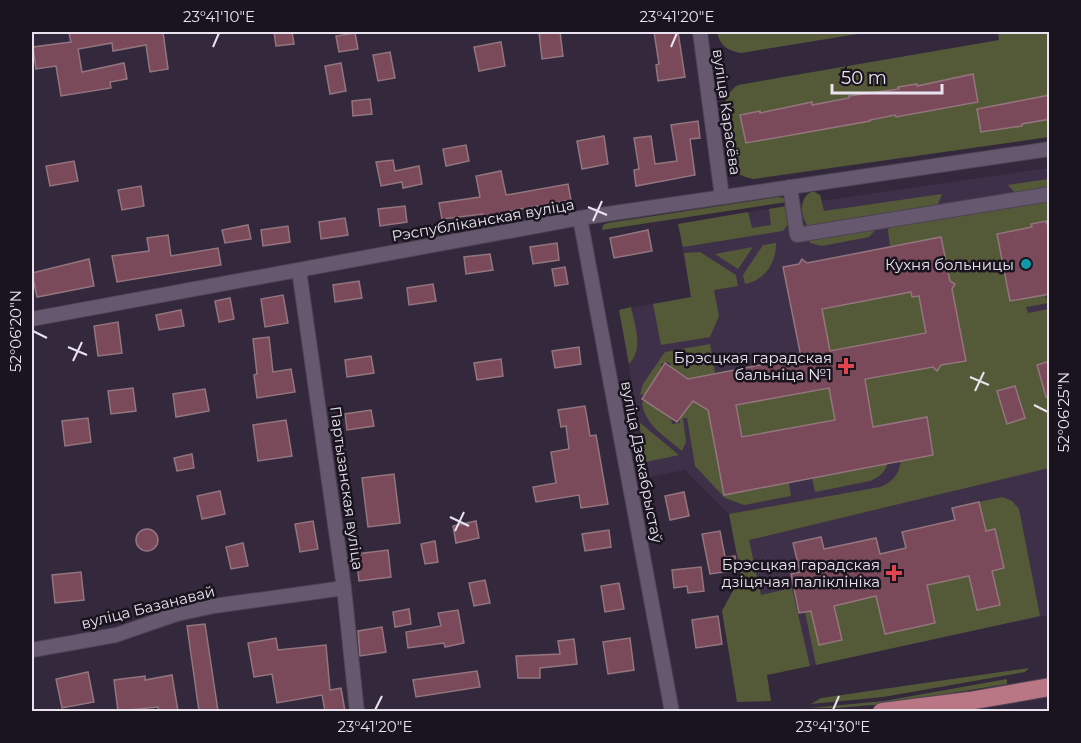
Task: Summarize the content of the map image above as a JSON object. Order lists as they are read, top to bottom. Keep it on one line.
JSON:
{"streets":{"street":["вуліца Карасёва","Рэспубліканская вуліца","вуліца Дзекабрыстаў","Партызанская вуліца","вуліца Базанавай"]},"crossings":[["вуліца Карасёва","Рэспубліканская вуліца"],["Рэспубліканская вуліца","вуліца Дзекабрыстаў"],["Рэспубліканская вуліца","Партызанская вуліца"],["Партызанская вуліца","вуліца Базанавай"]],"places":{"other":["Кухня больницы"],"health":["Брэсцкая гарадская бальніца №1","Брэсцкая гарадская дзіцячая паліклініка"]},"scale_bar":"50 m","coordinates":["23°41'10\"E","23°41'20\"E","52°06'20\"N","52°06'25\"N","23°41'30\"E"]}
